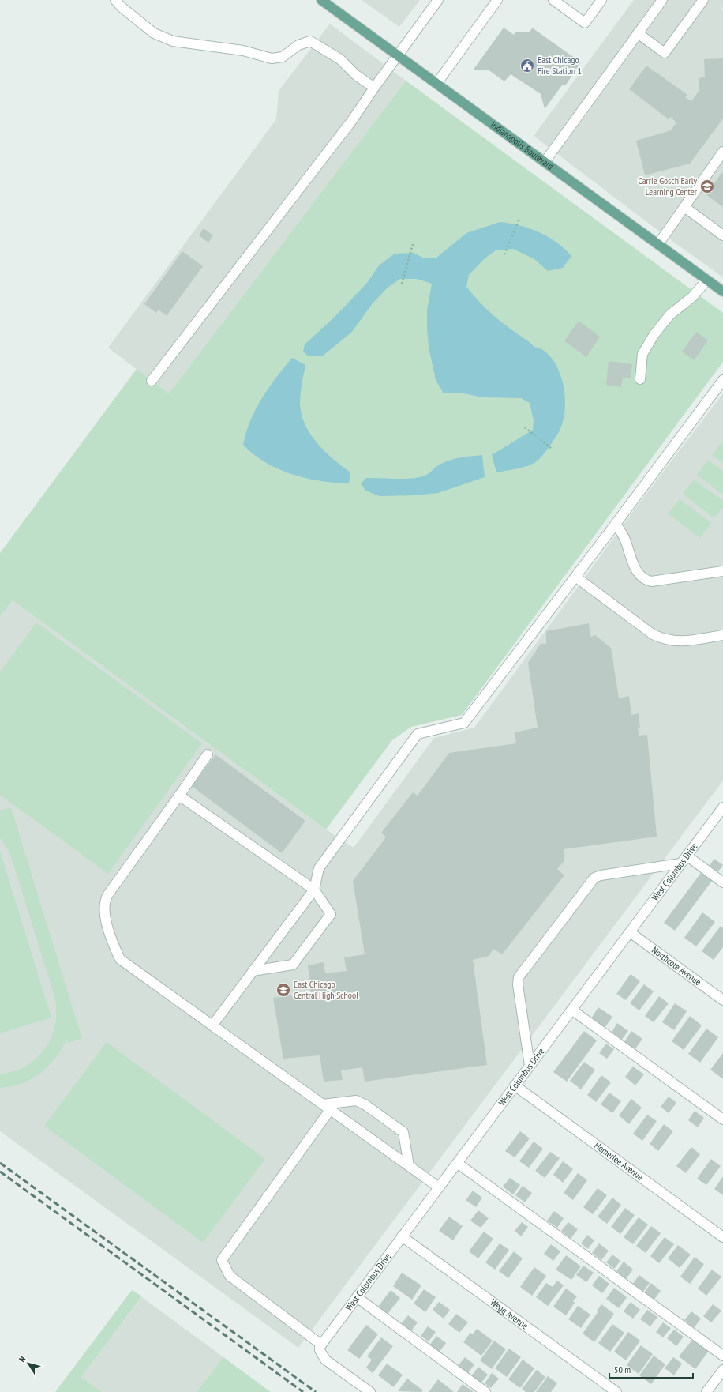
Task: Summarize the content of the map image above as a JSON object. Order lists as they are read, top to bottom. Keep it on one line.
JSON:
{"streets":{"main road":["Indianapolis Boulevard"],"street":["West Columbus Drive","Northcote Avenue","Homerlee Avenue","Wegg Avenue"]},"crossings":[["West Columbus Drive","Northcote Avenue"],["West Columbus Drive","Homerlee Avenue"],["West Columbus Drive","Wegg Avenue"]],"places":{"public building":["East Chicago Fire Station 1"],"school or university":["Carrie Gosch Early Learning Center","East Chicago Central High School"]},"scale_bar":"50 m","north":"top left"}
